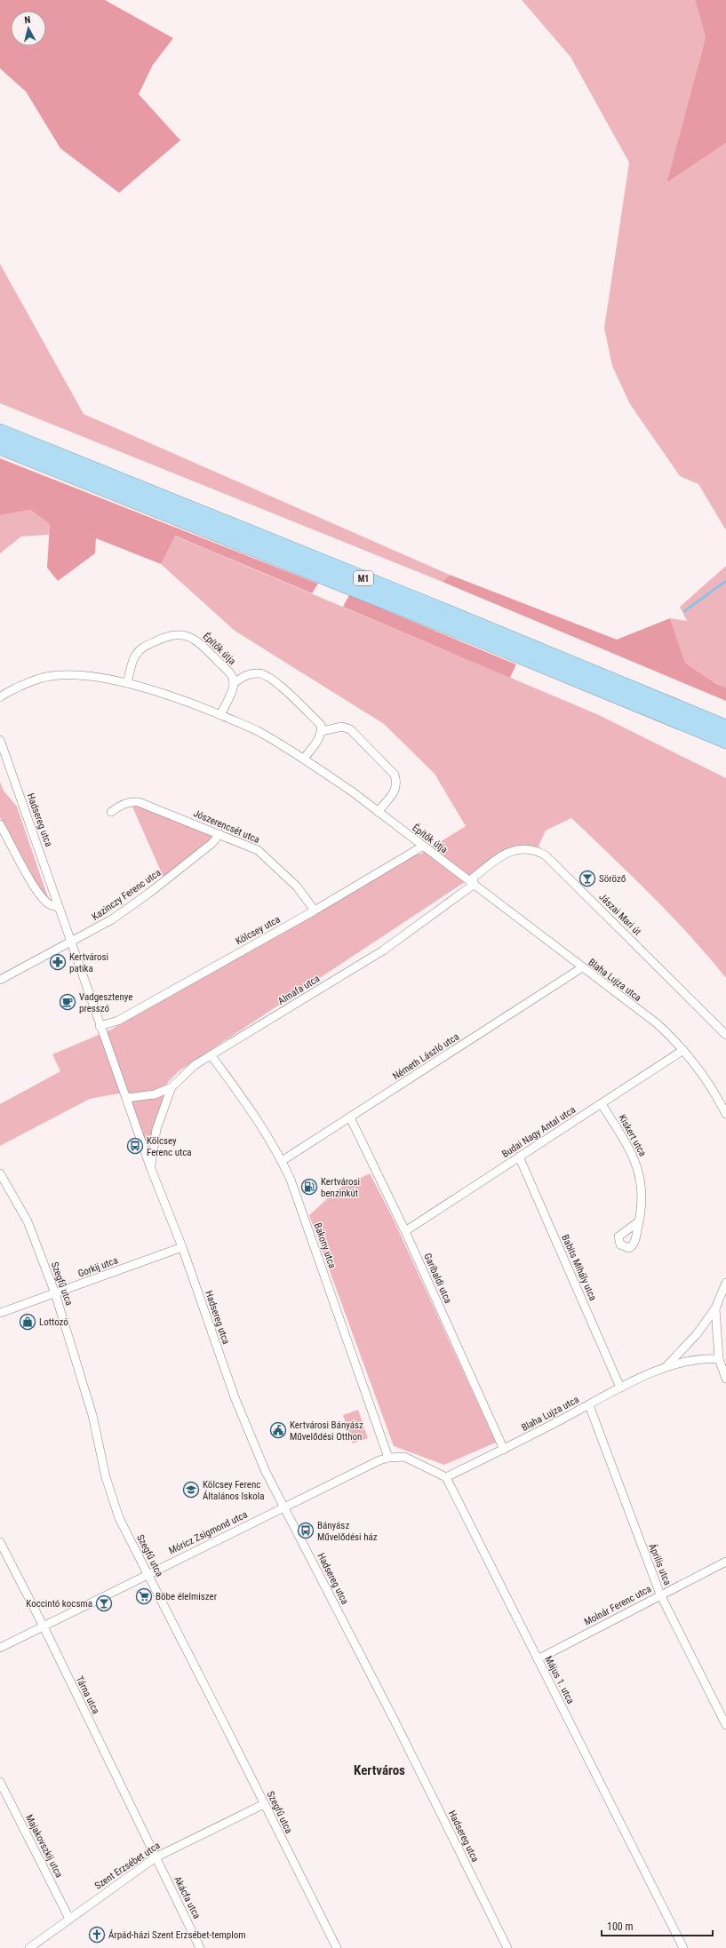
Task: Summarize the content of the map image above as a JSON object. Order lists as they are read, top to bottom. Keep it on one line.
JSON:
{"streets":{"highway":["M1"],"street":["Építők útja","Hadsereg utca","Jószerencsét utca","Kazinczy Ferenc utca","Jászai Mari út","Kölcsey utca","Blaha Lujza utca","Almafa utca","Németh László utca","Budai Nagy Antal utca","Kiskert utca","Bakony utca","Gorkij utca","Babits Mihály utca","Garibaldi utca","Szegfű utca","Móricz Zsigmond utca","Április utca","Molnár Ferenc utca","Május 1. utca","Tárna utca","Majakovszkij utca","Szent Erzsébet utca","Akácfa utca"]},"crossings":[["Építők útja","Jászai Mari út"],["Építők útja","Kölcsey utca"],["Építők útja","Blaha Lujza utca"],["Építők útja","Almafa utca"],["Hadsereg utca","Kazinczy Ferenc utca"],["Hadsereg utca","Kölcsey utca"],["Hadsereg utca","Almafa utca"],["Hadsereg utca","Gorkij utca"],["Hadsereg utca","Móricz Zsigmond utca"],["Jószerencsét utca","Kazinczy Ferenc utca"],["Jószerencsét utca","Kölcsey utca"],["Jászai Mari út","Blaha Lujza utca"],["Jászai Mari út","Almafa utca"],["Blaha Lujza utca","Almafa utca"],["Blaha Lujza utca","Németh László utca"],["Blaha Lujza utca","Budai Nagy Antal utca"],["Blaha Lujza utca","Babits Mihály utca"],["Blaha Lujza utca","Garibaldi utca"],["Blaha Lujza utca","Április utca"],["Blaha Lujza utca","Május 1. utca"],["Almafa utca","Bakony utca"],["Németh László utca","Bakony utca"],["Németh László utca","Garibaldi utca"],["Budai Nagy Antal utca","Kiskert utca"],["Budai Nagy Antal utca","Babits Mihály utca"],["Budai Nagy Antal utca","Garibaldi utca"],["Bakony utca","Móricz Zsigmond utca"],["Gorkij utca","Szegfű utca"],["Szegfű utca","Móricz Zsigmond utca"],["Szegfű utca","Szent Erzsébet utca"],["Móricz Zsigmond utca","Tárna utca"],["Április utca","Molnár Ferenc utca"],["Molnár Ferenc utca","Május 1. utca"],["Tárna utca","Szent Erzsébet utca"],["Tárna utca","Akácfa utca"],["Majakovszkij utca","Szent Erzsébet utca"],["Szent Erzsébet utca","Akácfa utca"]],"districts":["Kertváros"],"places":{"bar":["Söröző","Koccintó kocsma"],"pharmacy":["Kertvárosi patika"],"cafe":["Vadgesztenye presszó"],"bus stop":["Kölcsey Ferenc utca","Bányász Művelődési ház"],"fuel station":["Kertvárosi benzinkút"],"shop":["Lottozó"],"public building":["Kertvárosi Bányász Művelődési Otthon"],"school or university":["Kölcsey Ferenc Általános Iskola"],"supermarket":["Böbe élelmiszer"],"church":["Árpád-házi Szent Erzsébet-templom"]},"scale_bar":"100 m","north":"top"}
